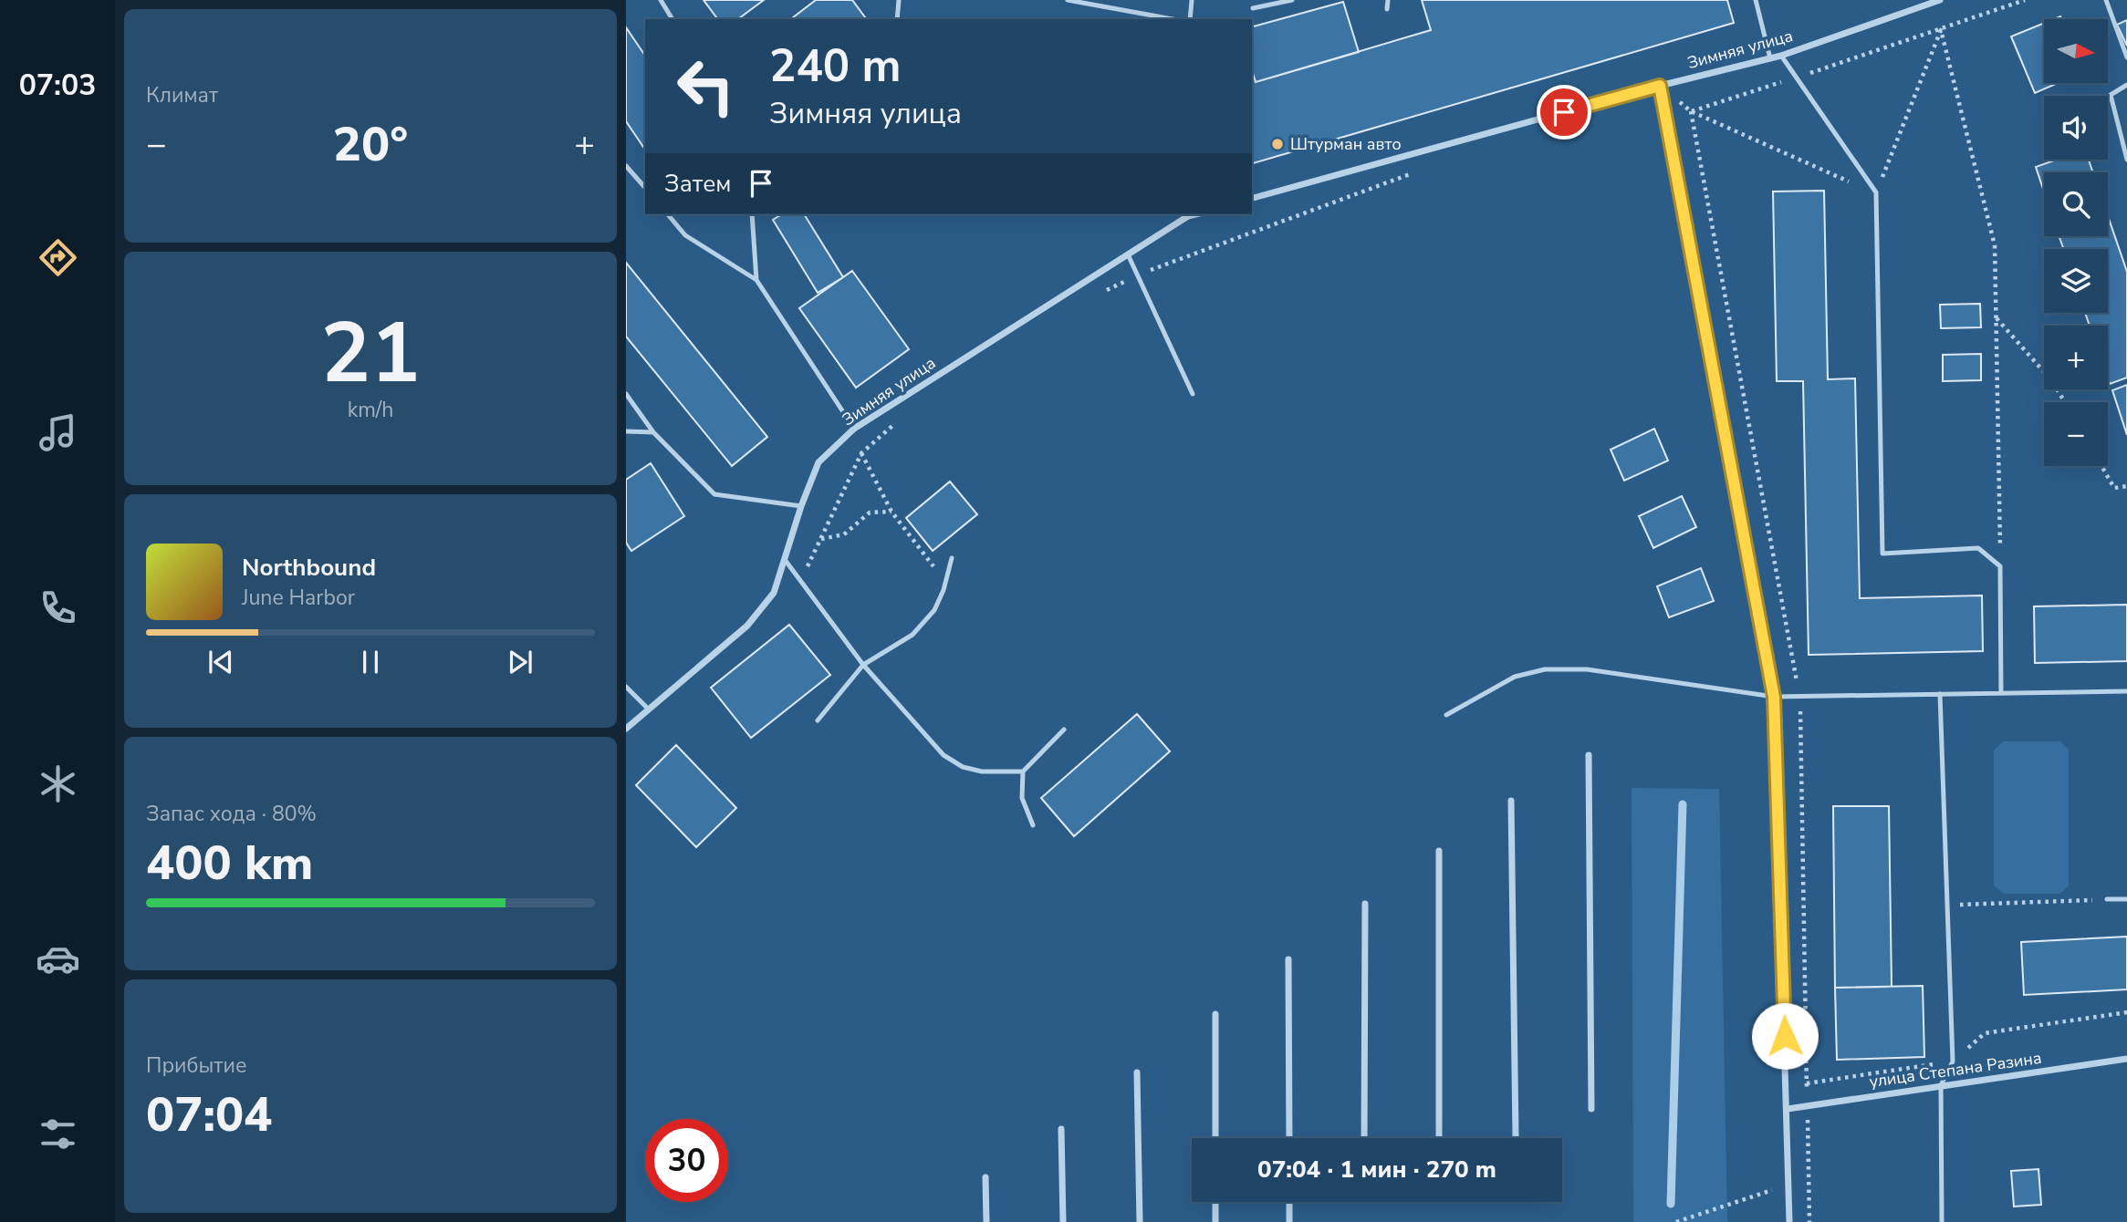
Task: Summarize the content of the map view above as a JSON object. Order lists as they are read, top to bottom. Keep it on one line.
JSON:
{"streets":{"street":["Зимняя улица","улица Степана Разина"]},"places":["Штурман авто"],"north":"right","page":{"tabs":"07:03","tile":["Климат",["21","km/h"],["Запас хода · 80%","400 km"],["Прибытие","07:04"]],"map_buttons":["+","−"],"turn":["240 m","Зимняя улица"],"heat":["−","20°","+"],"then":"Затем","song":["Northbound","June Harbor"],"limit":"30","trip":"07:04 · 1 мин · 270 m"}}
